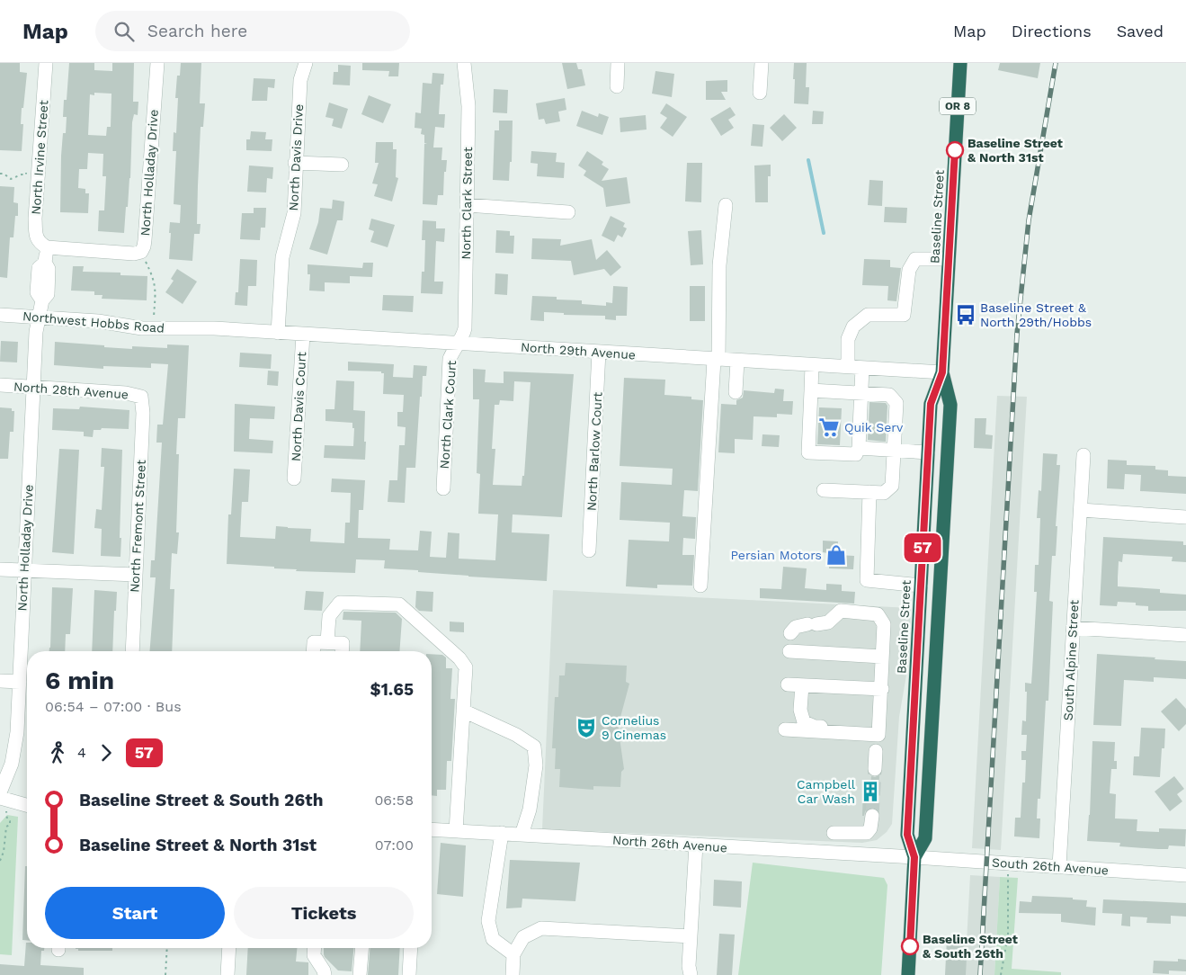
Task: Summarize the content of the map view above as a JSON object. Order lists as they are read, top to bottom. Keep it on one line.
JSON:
{"streets":{"highway":["OR 8","Baseline Street"],"street":["North Irvine Street","North Davis Drive","North Holladay Drive","North Clark Street","Northwest Hobbs Road","North 29th Avenue","North 28th Avenue","North Davis Court","North Clark Court","North Barlow Court","North Fremont Street","South Alpine Street","North 26th Avenue","South 26th Avenue"]},"crossings":[["North Irvine Street","North Holladay Drive"],["North Davis Drive","North 29th Avenue"],["North Holladay Drive","Northwest Hobbs Road"],["North Holladay Drive","North 28th Avenue"],["North Clark Street","North 29th Avenue"],["North Clark Street","North Clark Court"],["Baseline Street","North 29th Avenue"],["Baseline Street","North 26th Avenue"],["Baseline Street","South 26th Avenue"],["Northwest Hobbs Road","North 29th Avenue"],["North 29th Avenue","North Davis Court"],["North 29th Avenue","North Clark Court"],["North 29th Avenue","North Barlow Court"],["North 28th Avenue","North Fremont Street"],["South Alpine Street","South 26th Avenue"],["North 26th Avenue","South 26th Avenue"]],"places":{"other":["Baseline Street & North 31st","Baseline Street & South 26th"],"bus stop":["Baseline Street & North 29th/Hobbs"],"supermarket":["Quik Serv"],"shop":["Persian Motors"],"theatre":["Cornelius 9 Cinemas"],"building":["Campbell Car Wash"]},"lines":["bus line 57"],"page":{"header":"Map","search":"Search here","nav":["Map","Directions","Saved"],"on_map":"57","heading":["6 min","06:54 – 07:00 · Bus","$1.65"],"legs":["4","57"],"list":[{"name":"Baseline Street & South 26th","value":"06:58"},{"name":"Baseline Street & North 31st","value":"07:00"}],"buttons":["Start","Tickets"]}}
